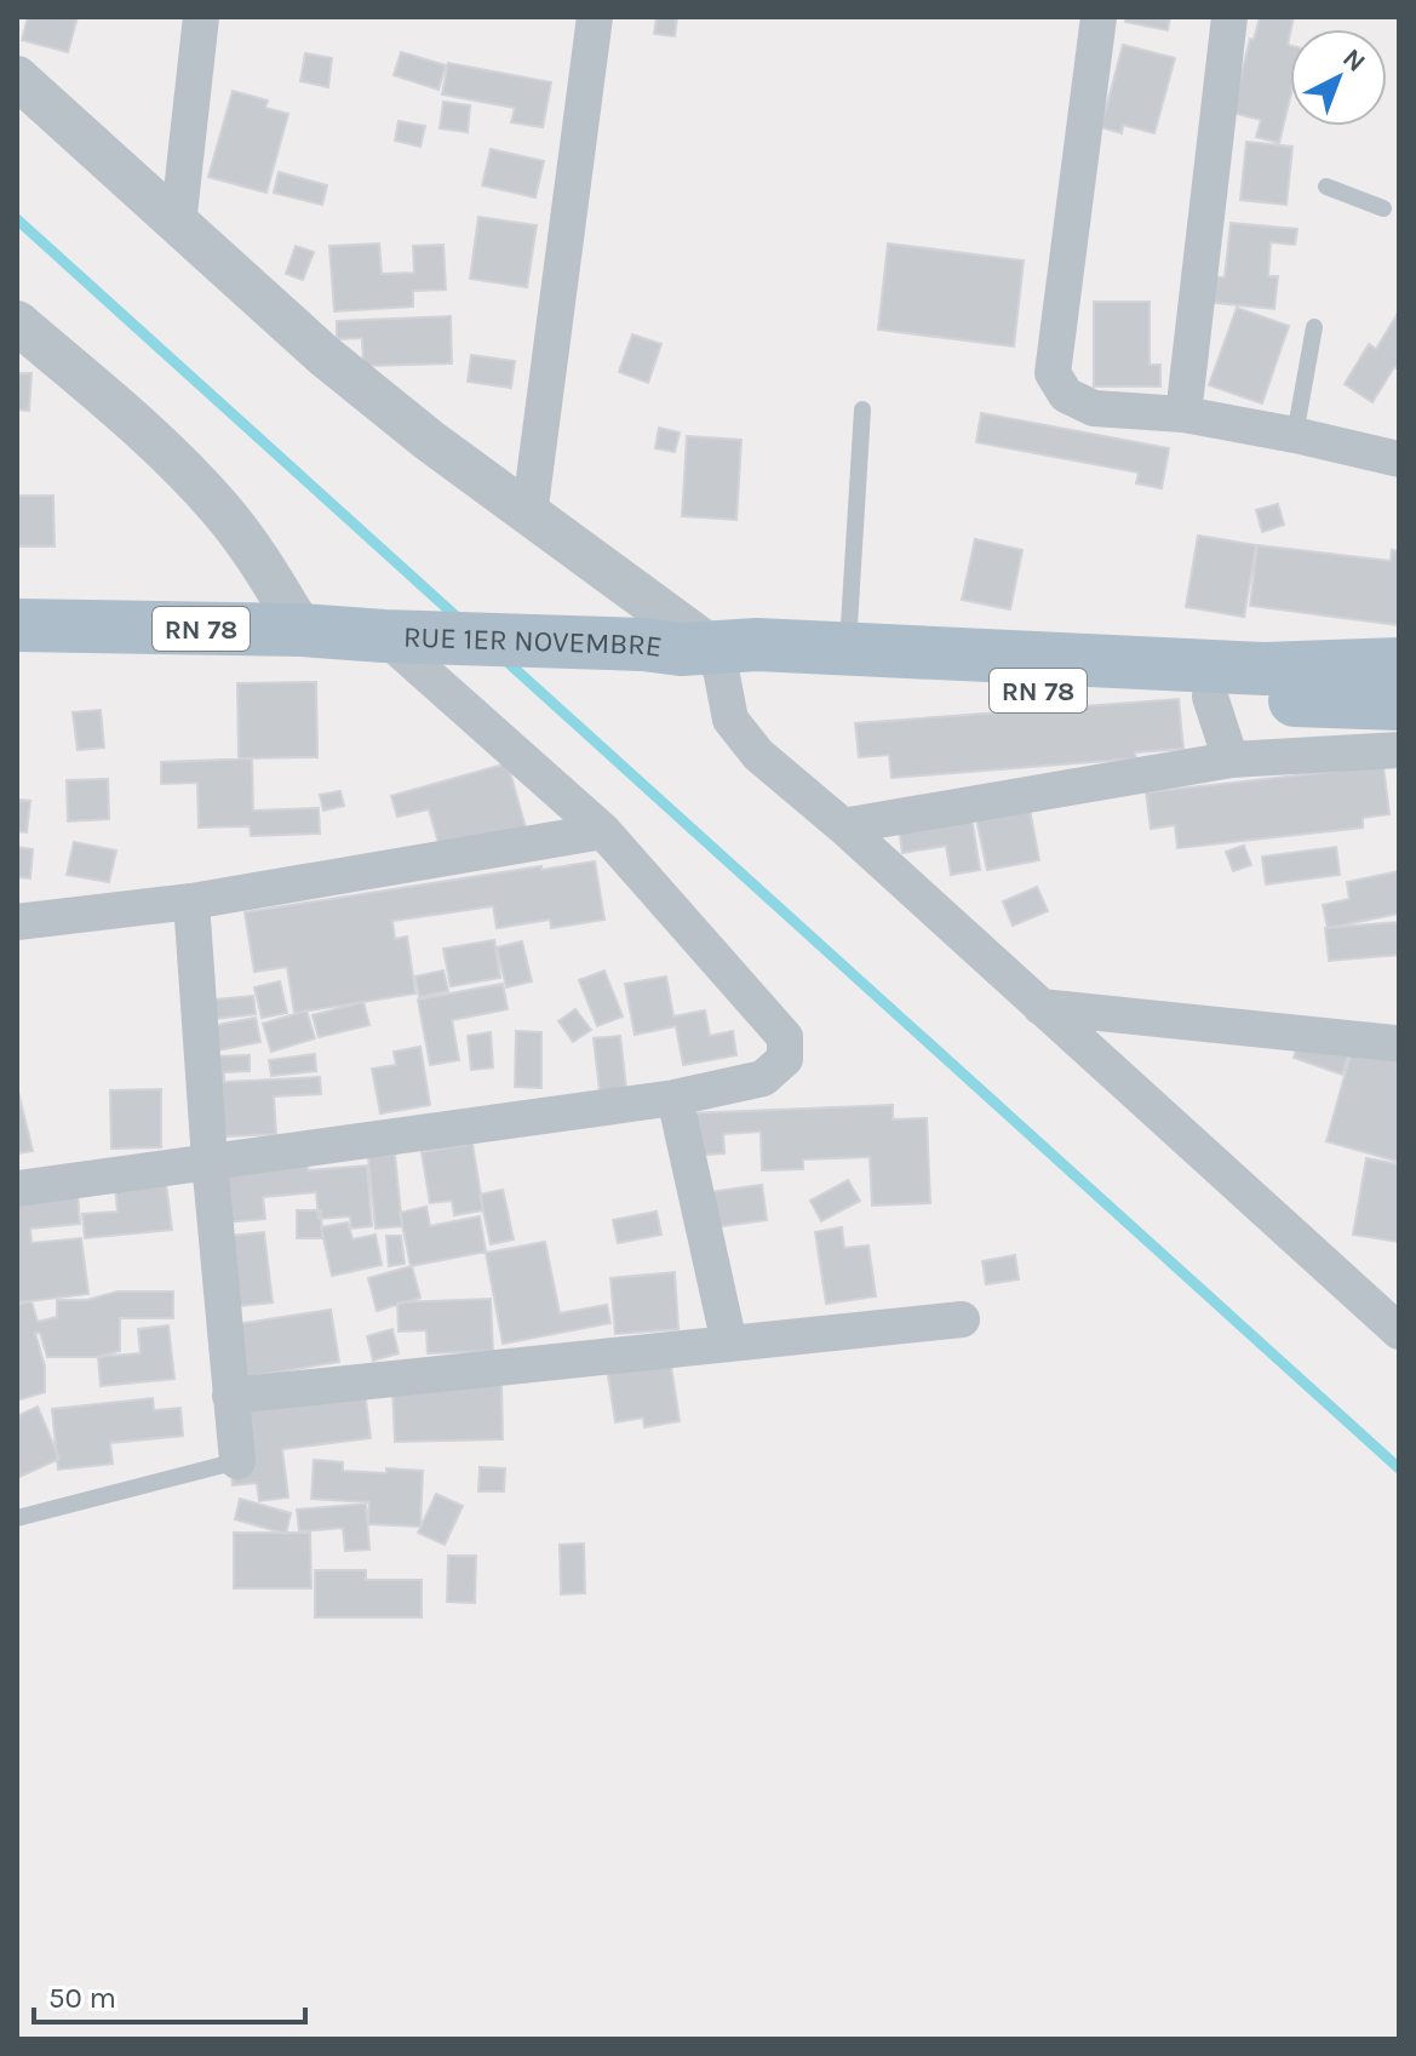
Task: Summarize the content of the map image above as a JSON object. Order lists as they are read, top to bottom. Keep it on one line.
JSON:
{"streets":{"main road":["RN 78","RUE 1ER NOVEMBRE"]},"crossings":[["RN 78","RUE 1ER NOVEMBRE"]],"scale_bar":"50 m","north":"top right"}
